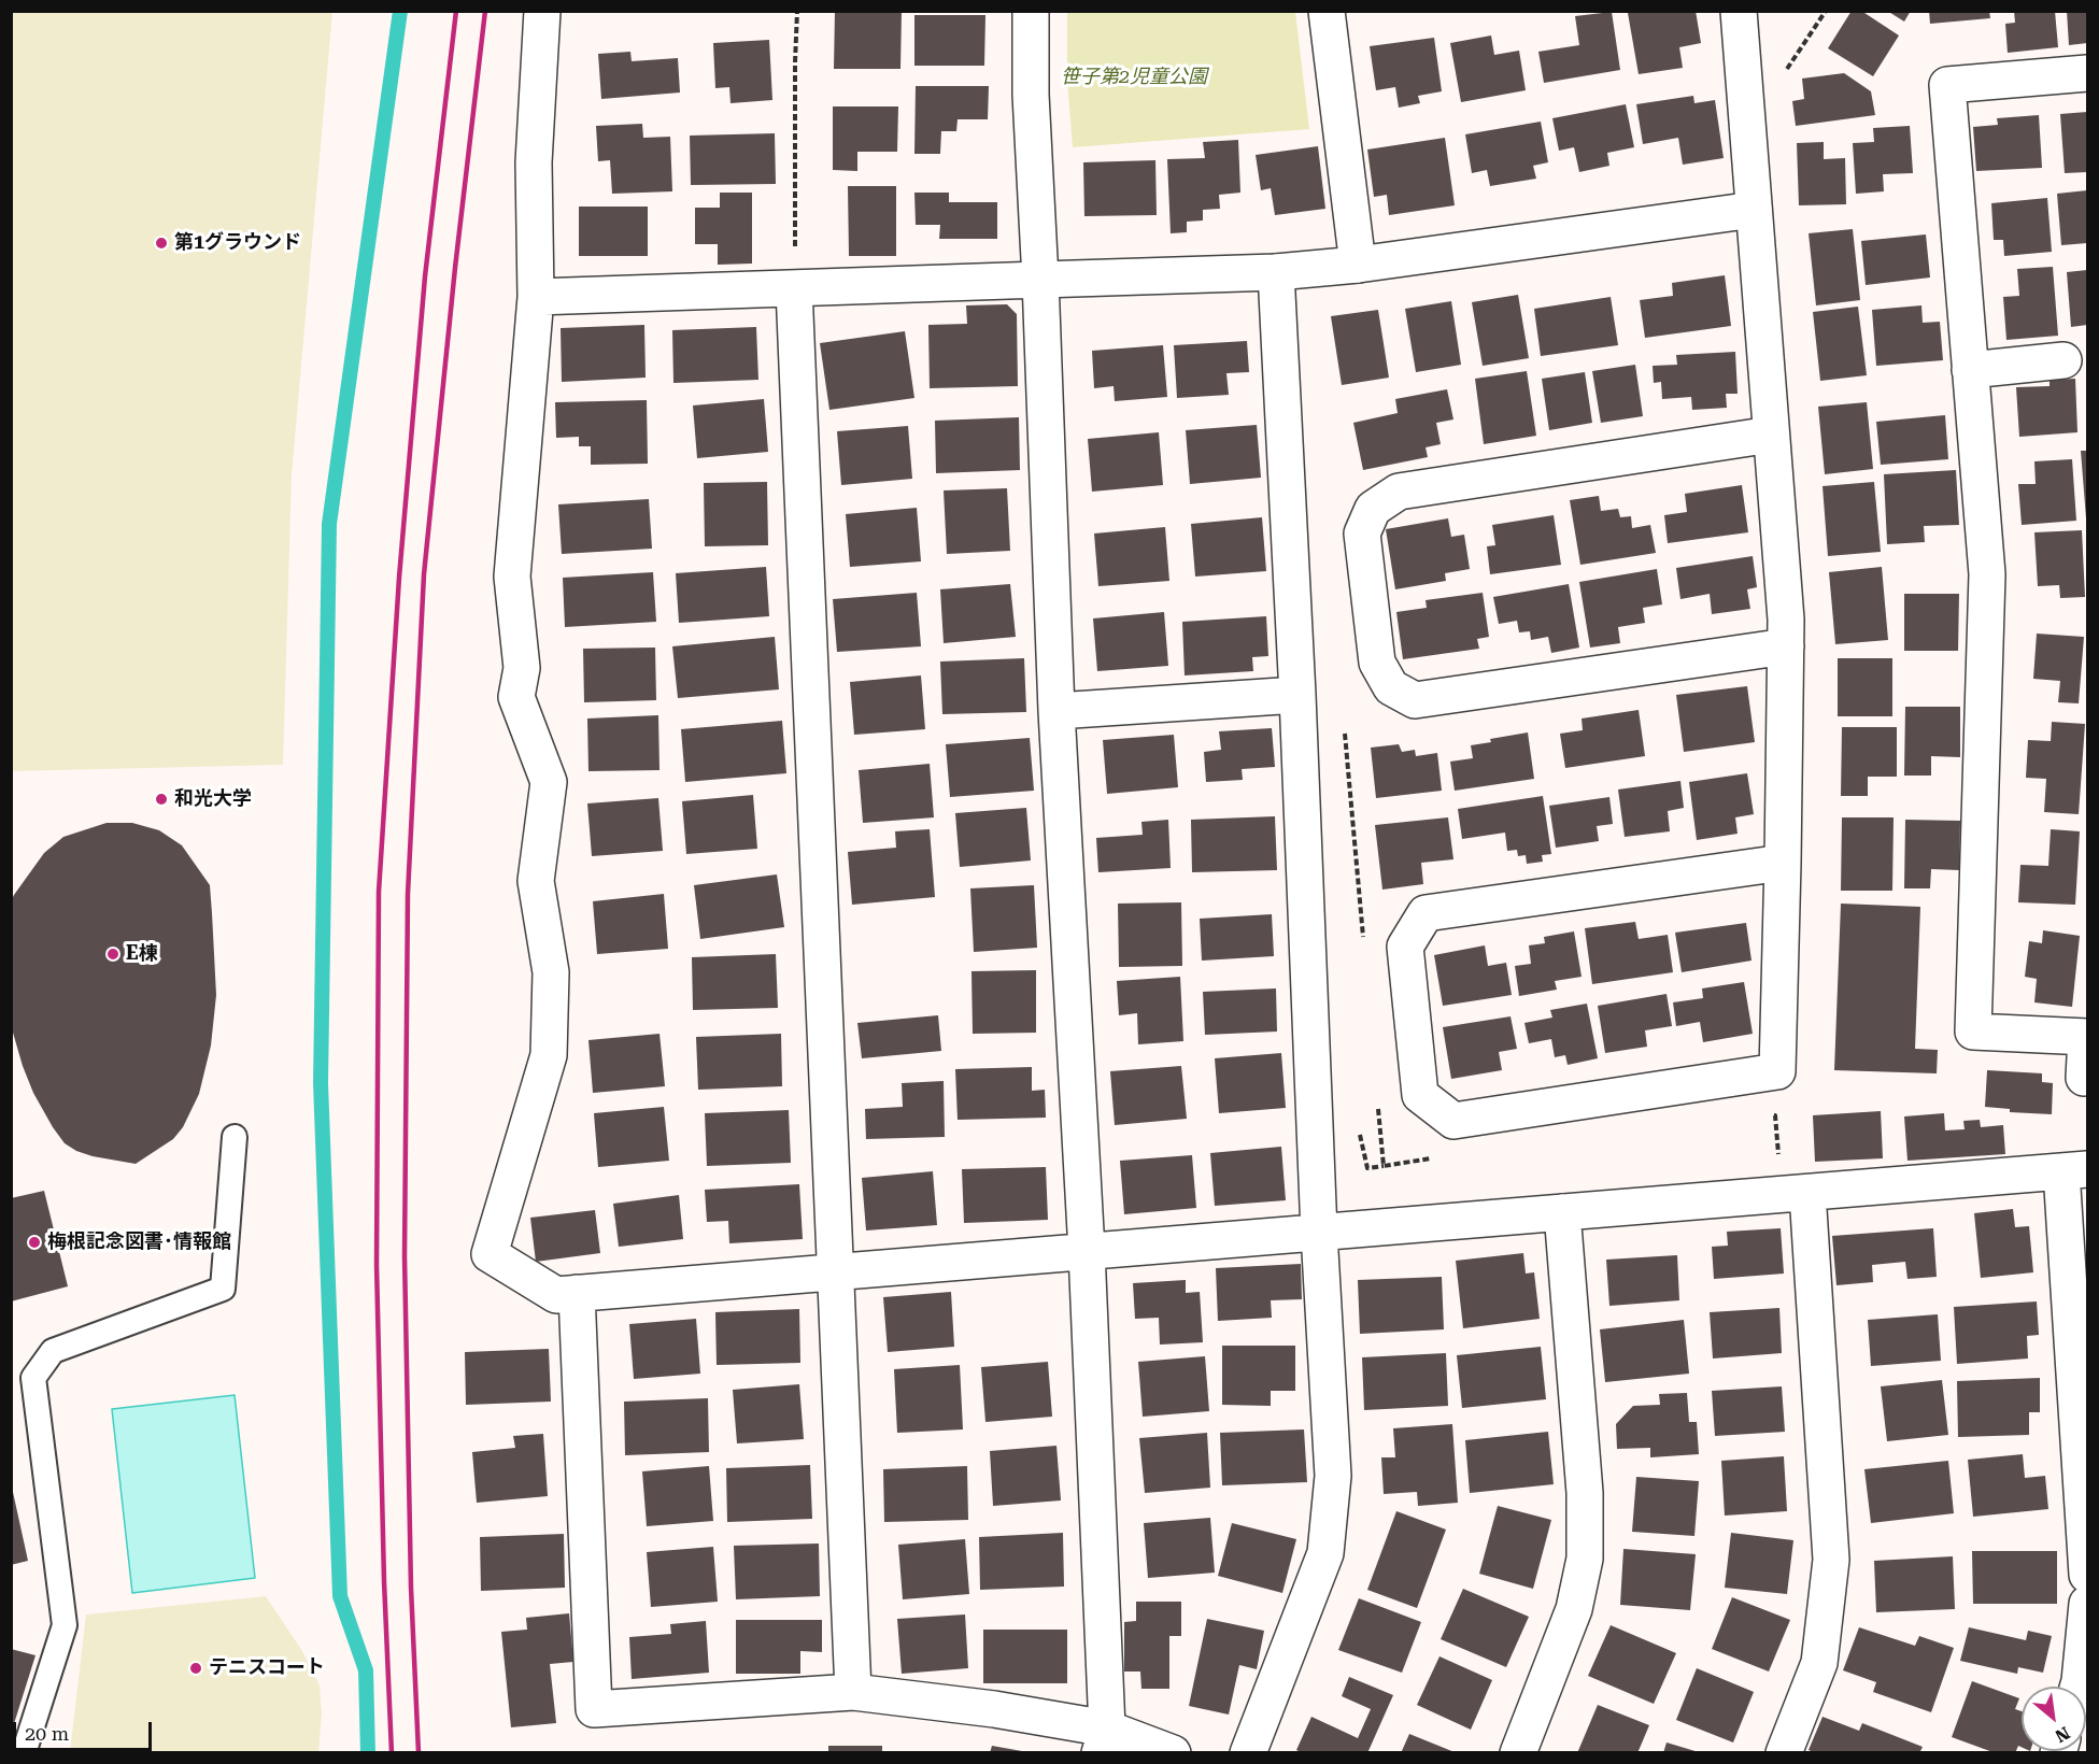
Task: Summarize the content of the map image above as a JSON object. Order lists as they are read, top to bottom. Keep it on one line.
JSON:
{"parks":["笹子第2児童公園"],"places":["第1グラウンド","和光大学","E棟","梅根記念図書･情報館","テニスコート"],"scale_bar":"20 m","north":"bottom right"}
